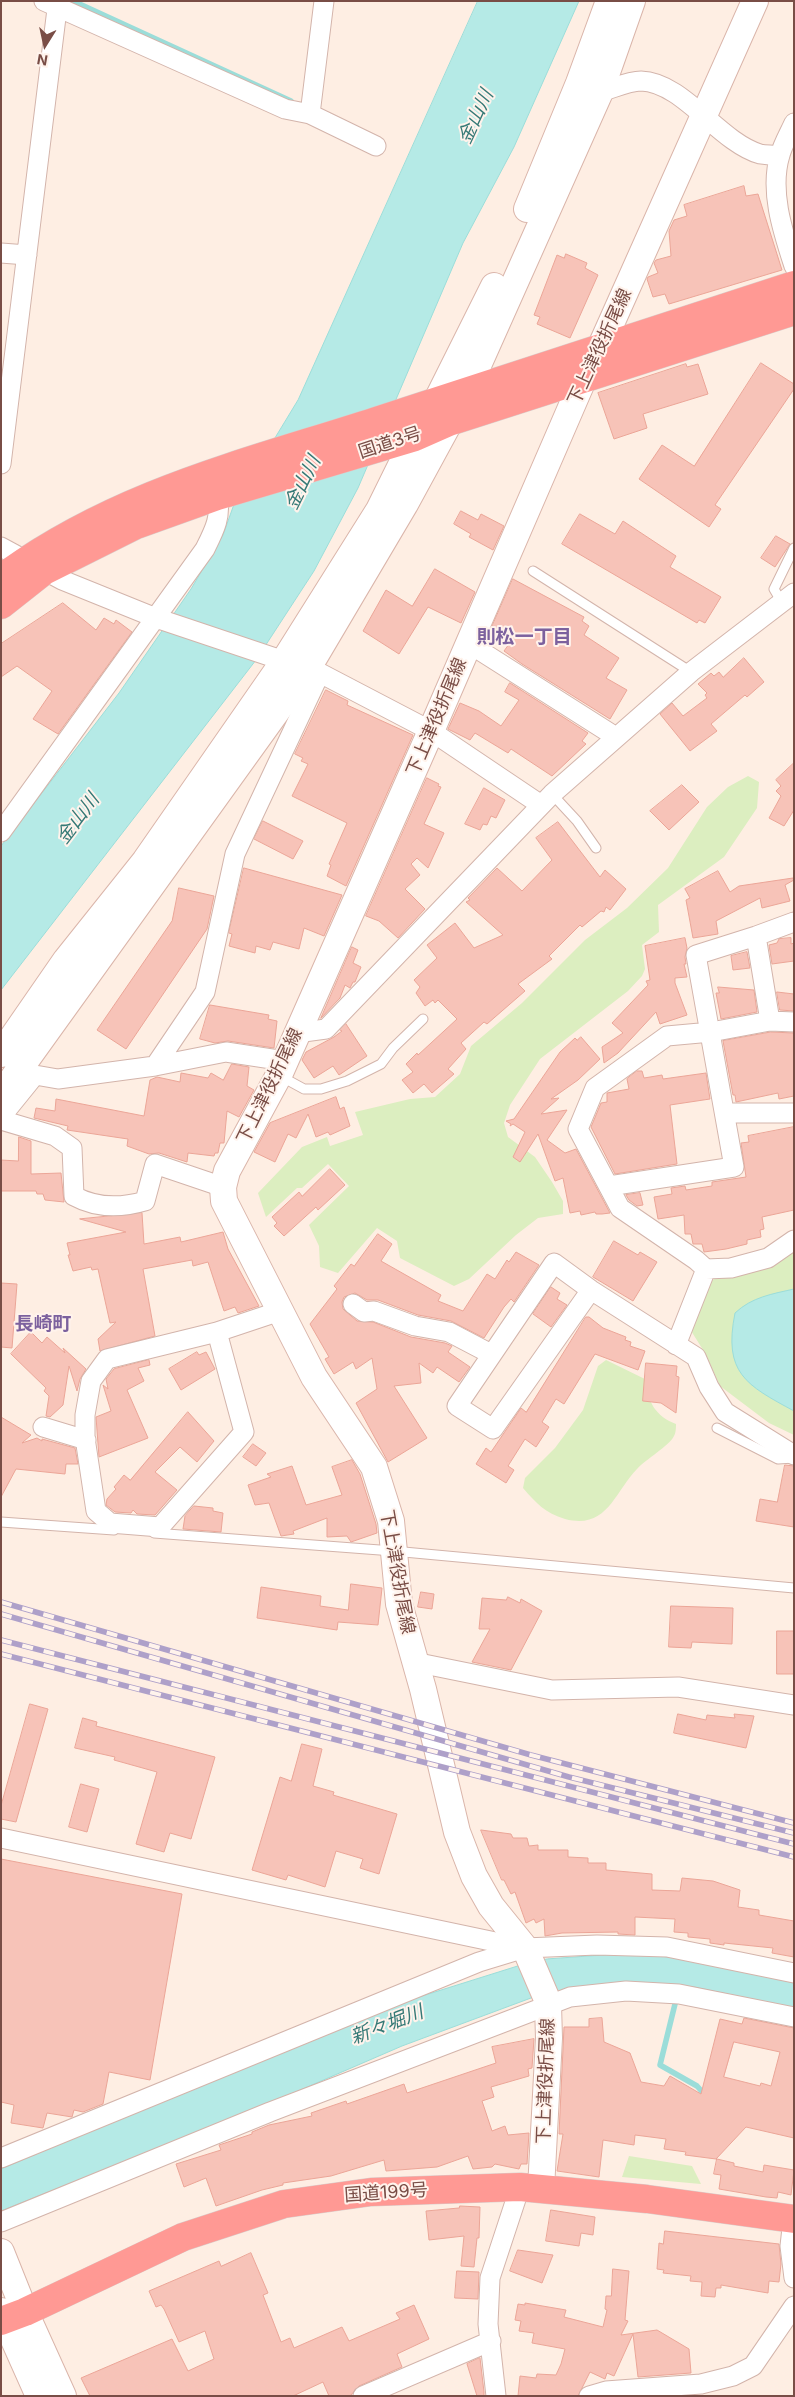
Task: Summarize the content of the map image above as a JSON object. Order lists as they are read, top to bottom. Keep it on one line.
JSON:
{"streets":{"highway":["国道3号","国道199号"],"street":["下上津役折尾線"]},"crossings":[["下上津役折尾線","国道3号"],["下上津役折尾線","国道199号"]],"districts":["則松一丁目","長崎町"],"water":["金山川","新々堀川"],"north":"bottom"}
